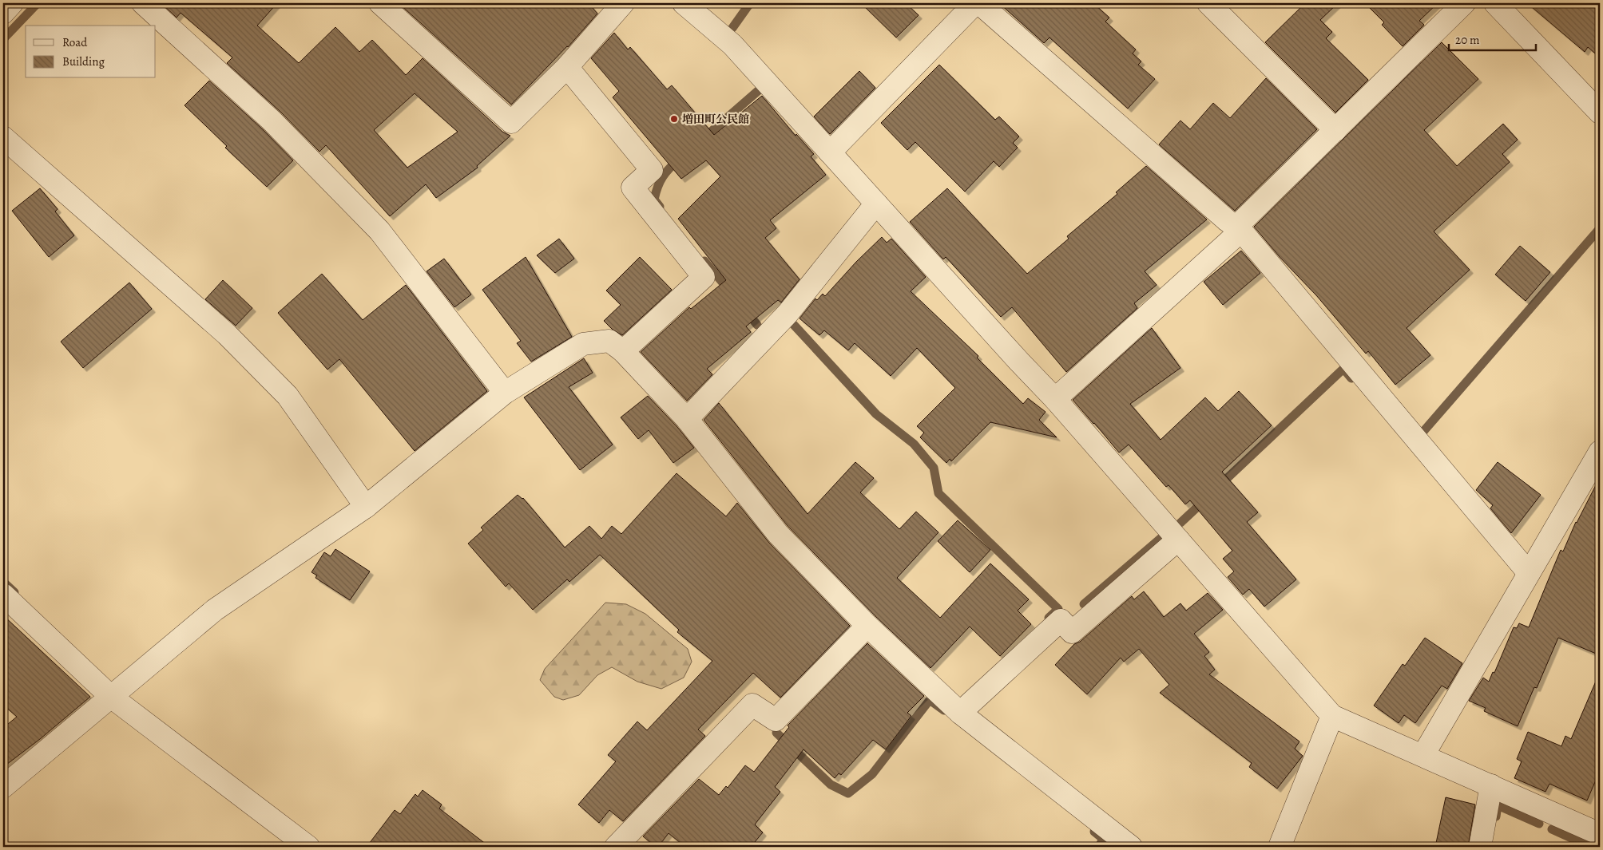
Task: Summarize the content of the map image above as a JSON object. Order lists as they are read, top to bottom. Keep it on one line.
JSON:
{"places":["増田町公民館"],"legend":["Road","Building"],"scale_bar":"20 m"}
